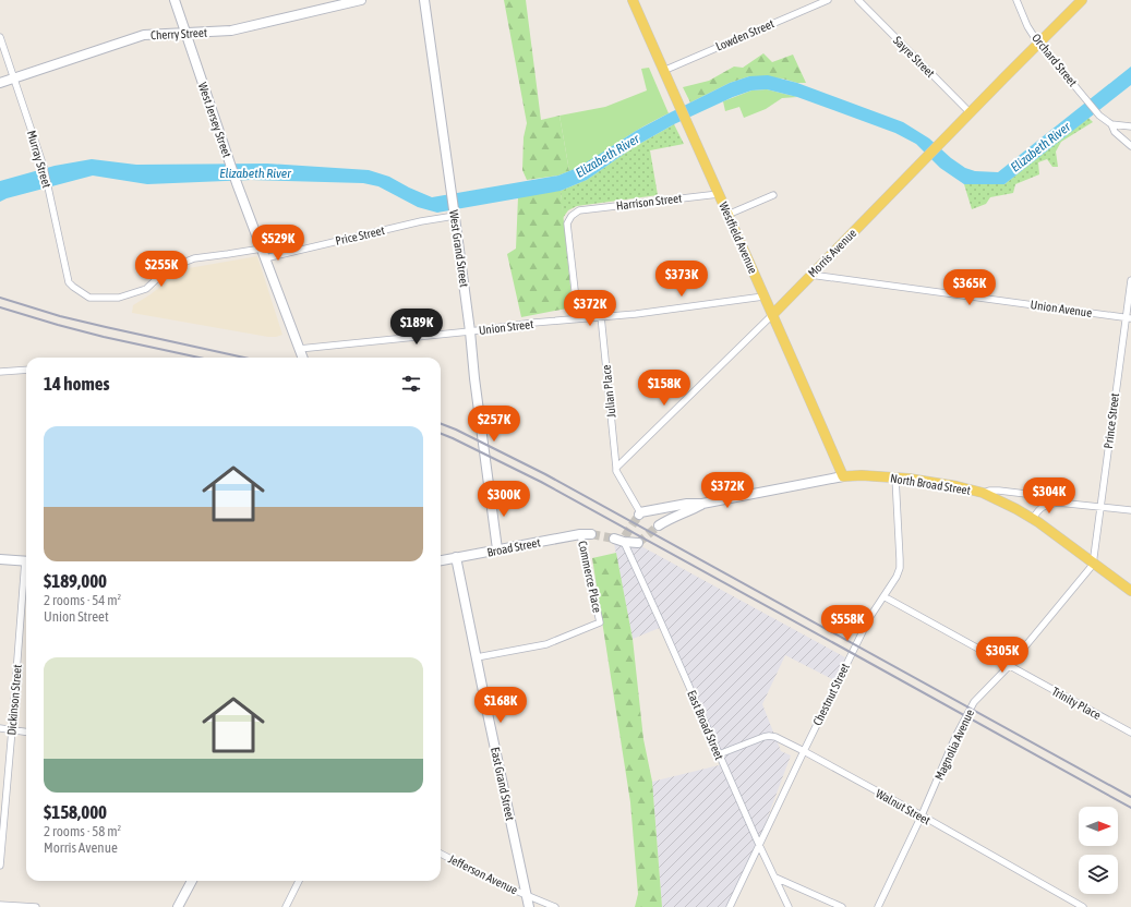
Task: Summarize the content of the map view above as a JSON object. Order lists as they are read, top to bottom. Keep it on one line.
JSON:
{"streets":{"main road":["Westfield Avenue","Morris Avenue","North Broad Street"],"street":["Cherry Street","Lowden Street","Sayre Street","Orchard Street","West Jersey Street","Murray Street","Harrison Street","Price Street","West Grand Street","Union Avenue","Union Street","Julian Place","Prince Street","Broad Street","Commerce Place","Chestnut Street","Dickinson Street","Trinity Place","East Broad Street","Magnolia Avenue","East Grand Street","Walnut Street","Jefferson Avenue"]},"crossings":[["Cherry Street","West Jersey Street"],["Cherry Street","Murray Street"],["Lowden Street","Westfield Avenue"],["Sayre Street","Morris Avenue"],["Orchard Street","Morris Avenue"],["West Jersey Street","Murray Street"],["West Jersey Street","Price Street"],["West Jersey Street","Union Street"],["Harrison Street","Westfield Avenue"],["Harrison Street","Union Street"],["Price Street","West Grand Street"],["Westfield Avenue","Morris Avenue"],["Westfield Avenue","Union Street"],["Westfield Avenue","North Broad Street"],["West Grand Street","Union Street"],["West Grand Street","Broad Street"],["Morris Avenue","Union Avenue"],["Morris Avenue","Julian Place"],["Union Avenue","Prince Street"],["Union Street","Julian Place"],["Prince Street","North Broad Street"],["Prince Street","Magnolia Avenue"],["North Broad Street","Chestnut Street"],["North Broad Street","Magnolia Avenue"],["Broad Street","Commerce Place"],["Broad Street","East Grand Street"],["Commerce Place","East Grand Street"],["Chestnut Street","Trinity Place"],["Chestnut Street","East Broad Street"],["Chestnut Street","Walnut Street"],["Trinity Place","Magnolia Avenue"],["East Broad Street","Walnut Street"],["Magnolia Avenue","Walnut Street"],["East Grand Street","Jefferson Avenue"]],"water":["Elizabeth River"],"north":"right","page":{"price":["$529K","$255K","$373K","$365K","$372K","$189K","$158K","$257K","$372K","$304K","$300K","$558K","$305K","$168K"],"heading":"14 homes","list":[{"name":"$189,000","note":"2 rooms · 54 m² · Union Street"},{"name":"$158,000","note":"2 rooms · 58 m² · Morris Avenue"}]}}
